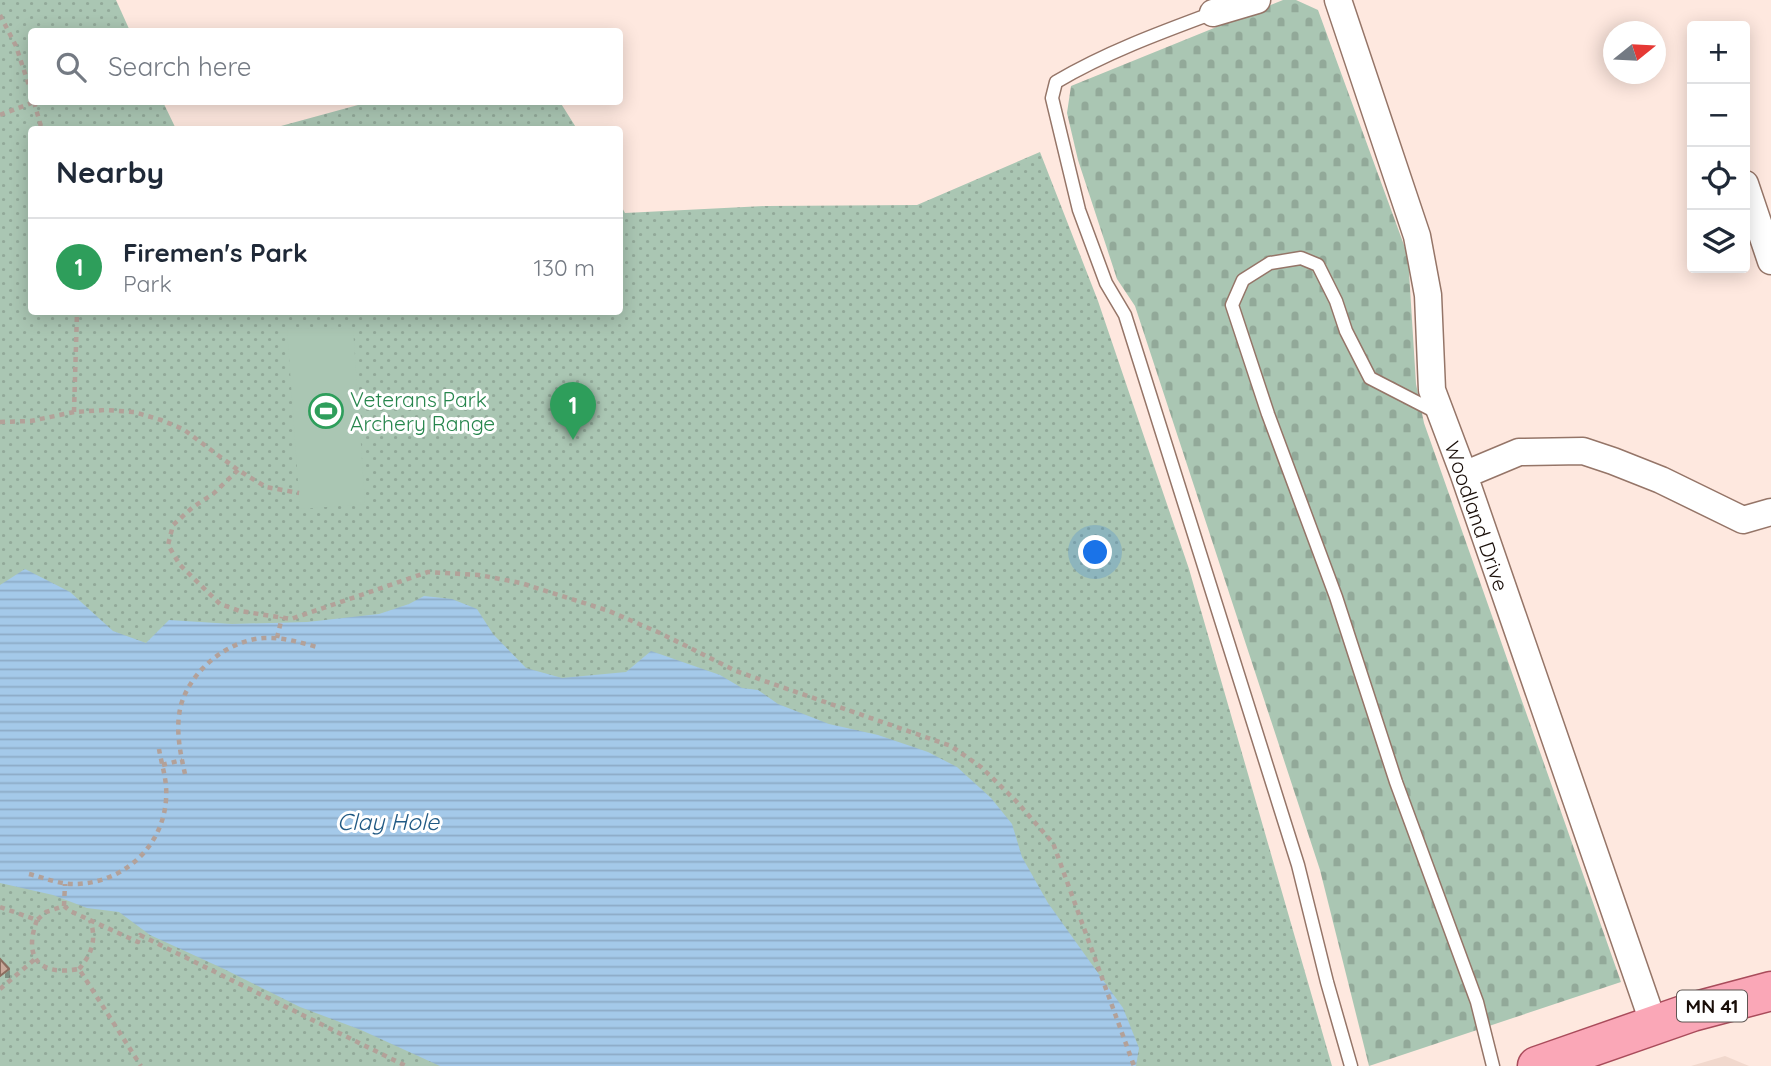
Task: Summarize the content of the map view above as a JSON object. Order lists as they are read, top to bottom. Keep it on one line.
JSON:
{"streets":{"main road":["MN 41"],"street":["Woodland Drive"]},"crossings":[["Woodland Drive","MN 41"]],"water":["Clay Hole"],"places":{"sports":["Veterans Park Archery Range"]},"north":"right","page":{"map_buttons":["+","−"],"search":"Search here","heading":"Nearby","list":[{"mark":"1","name":"Firemen's Park","note":"Park","value":"130 m"}],"pins":"1"}}
